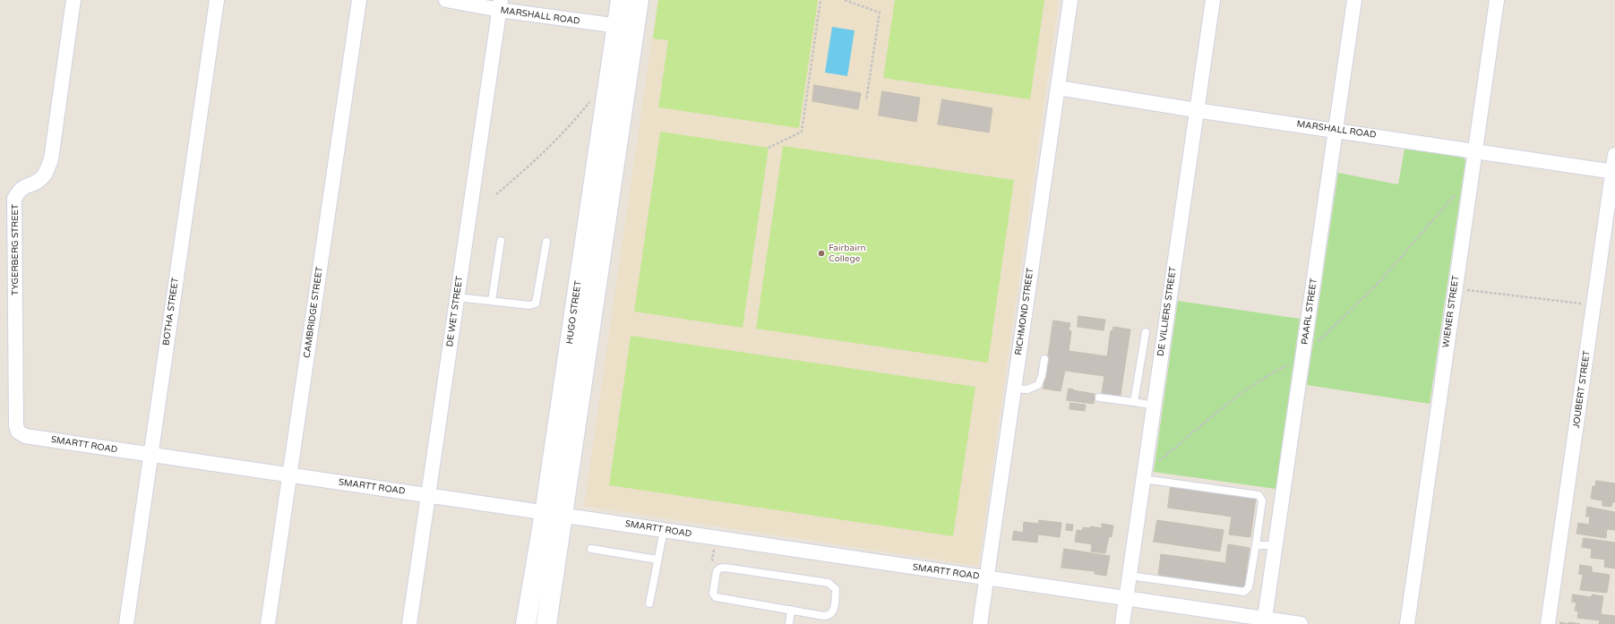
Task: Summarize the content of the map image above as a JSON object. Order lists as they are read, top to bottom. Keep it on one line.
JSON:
{"streets":{"street":["MARSHALL ROAD","TYGERBERG STREET","BOTHA STREET","DE WET STREET","RICHMOND STREET","DE VILLIERS STREET","PAARL STREET","WIENER STREET","CAMBRIDGE STREET","HUGO STREET","JOUBERT STREET","SMARTT ROAD"]},"crossings":[["MARSHALL ROAD","DE WET STREET"],["MARSHALL ROAD","RICHMOND STREET"],["MARSHALL ROAD","DE VILLIERS STREET"],["MARSHALL ROAD","PAARL STREET"],["MARSHALL ROAD","WIENER STREET"],["MARSHALL ROAD","HUGO STREET"],["MARSHALL ROAD","JOUBERT STREET"],["TYGERBERG STREET","SMARTT ROAD"],["BOTHA STREET","SMARTT ROAD"],["DE WET STREET","SMARTT ROAD"],["RICHMOND STREET","SMARTT ROAD"],["DE VILLIERS STREET","SMARTT ROAD"],["PAARL STREET","SMARTT ROAD"],["CAMBRIDGE STREET","SMARTT ROAD"],["HUGO STREET","SMARTT ROAD"]],"places":["Fairbairn College"]}
